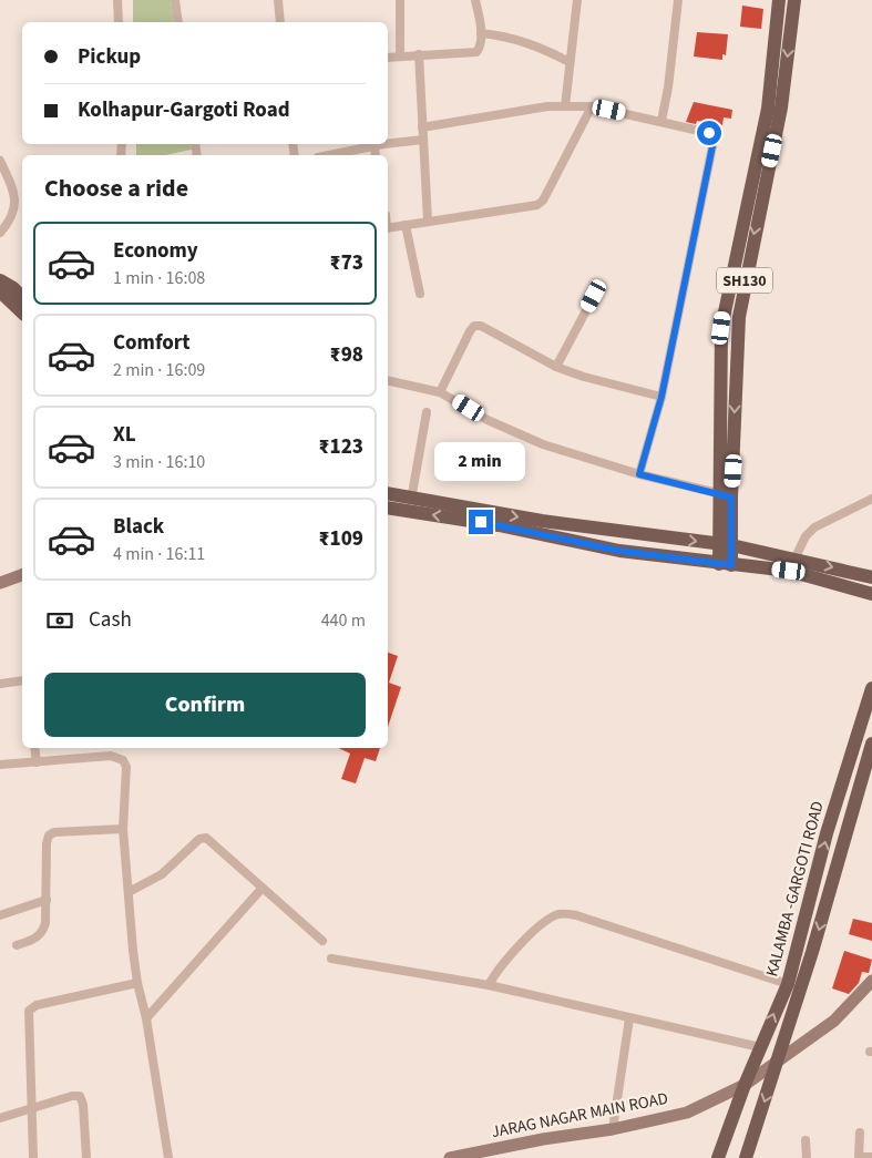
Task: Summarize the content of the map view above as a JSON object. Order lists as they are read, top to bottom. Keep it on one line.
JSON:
{"streets":{"main road":["SH130","KALAMBA -GARGOTI ROAD"],"street":["JARAG NAGAR MAIN ROAD"]},"crossings":[["KALAMBA -GARGOTI ROAD","JARAG NAGAR MAIN ROAD"]],"page":{"banner":["Pickup","Kolhapur-Gargoti Road"],"heading":"Choose a ride","list":[{"name":"Economy","note":"1 min · 16:08","value":"₹73"},{"name":"Comfort","note":"2 min · 16:09","value":"₹98"},{"name":"XL","note":"3 min · 16:10","value":"₹123"},{"name":"Black","note":"4 min · 16:11","value":"₹109"}],"bubble":"2 min","pay":["Cash","440 m"],"buttons":"Confirm"}}
